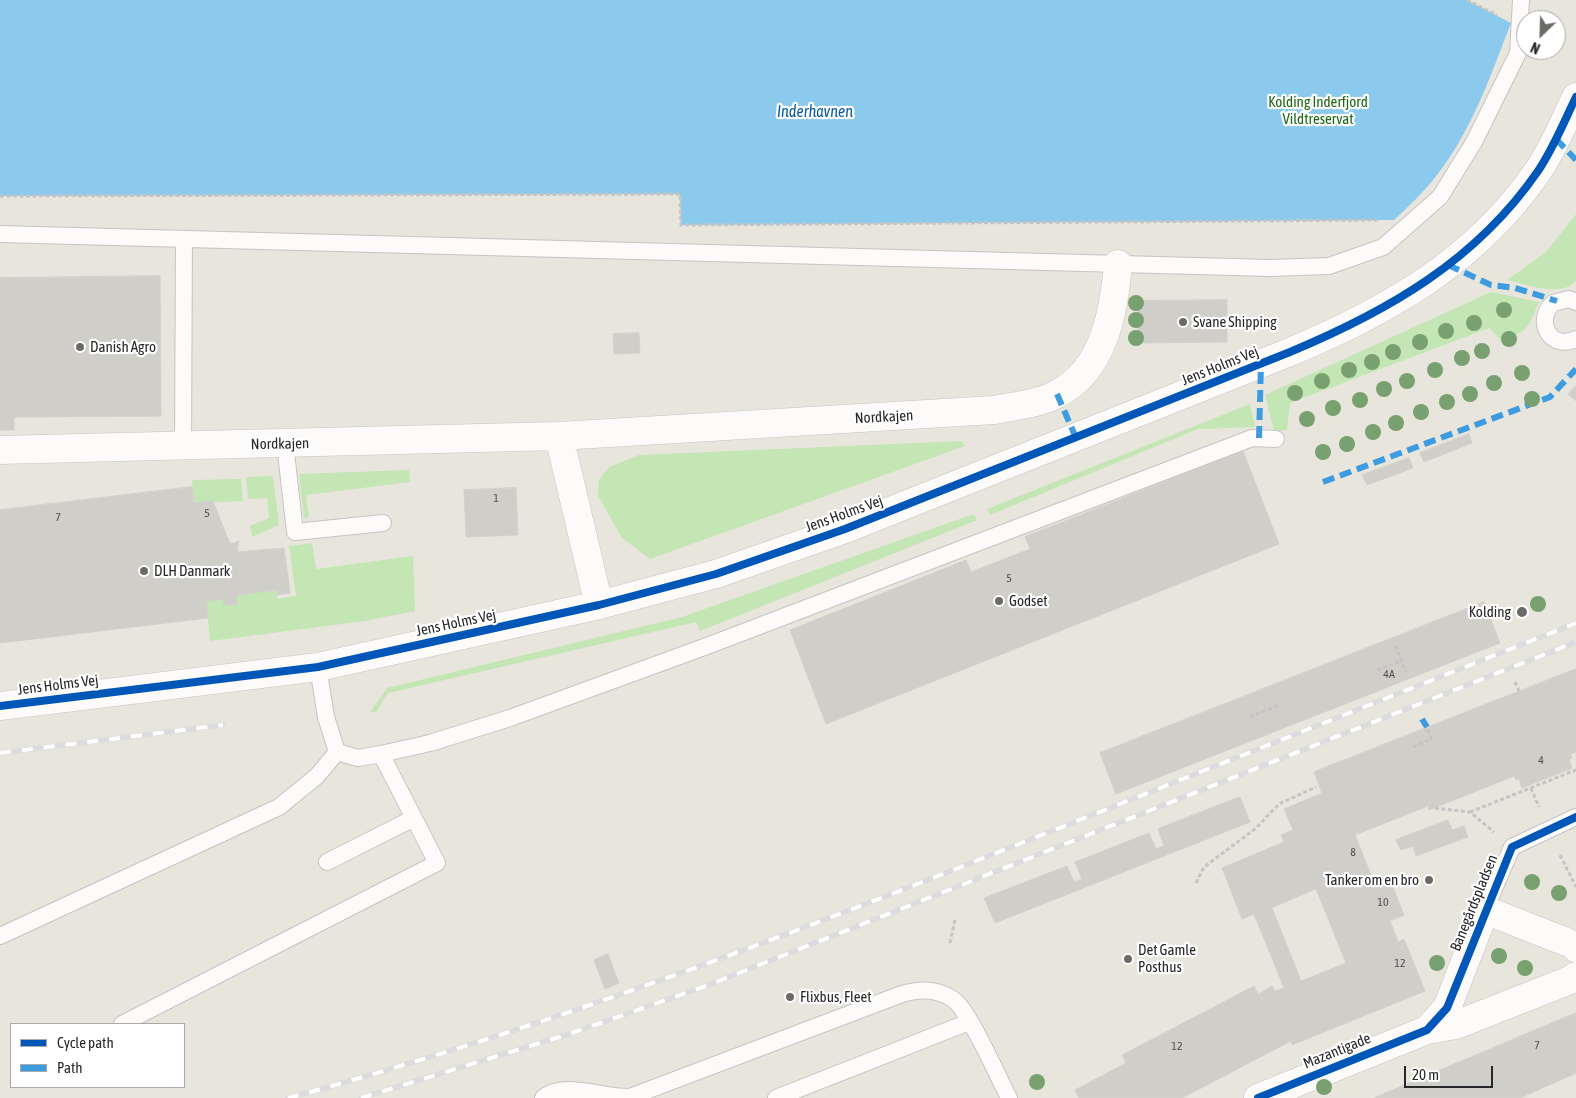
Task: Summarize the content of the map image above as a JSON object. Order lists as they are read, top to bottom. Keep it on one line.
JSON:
{"streets":{"street":["Jens Holms Vej","Nordkajen","Banegårdspladsen","Mazantigade"]},"crossings":[["Banegårdspladsen","Mazantigade"]],"water":["Inderhavnen"],"parks":["Kolding Inderfjord Vildtreservat"],"places":["Svane Shipping","Danish Agro","DLH Danmark","Godset","Kolding","Tanker om en bro","Det Gamle Posthus","Flixbus, Fleet"],"house_numbers":["1","5","7","5","4A","4","8","10","12","7","12"],"legend":["Cycle path","Path"],"scale_bar":"20 m","north":"bottom left"}
